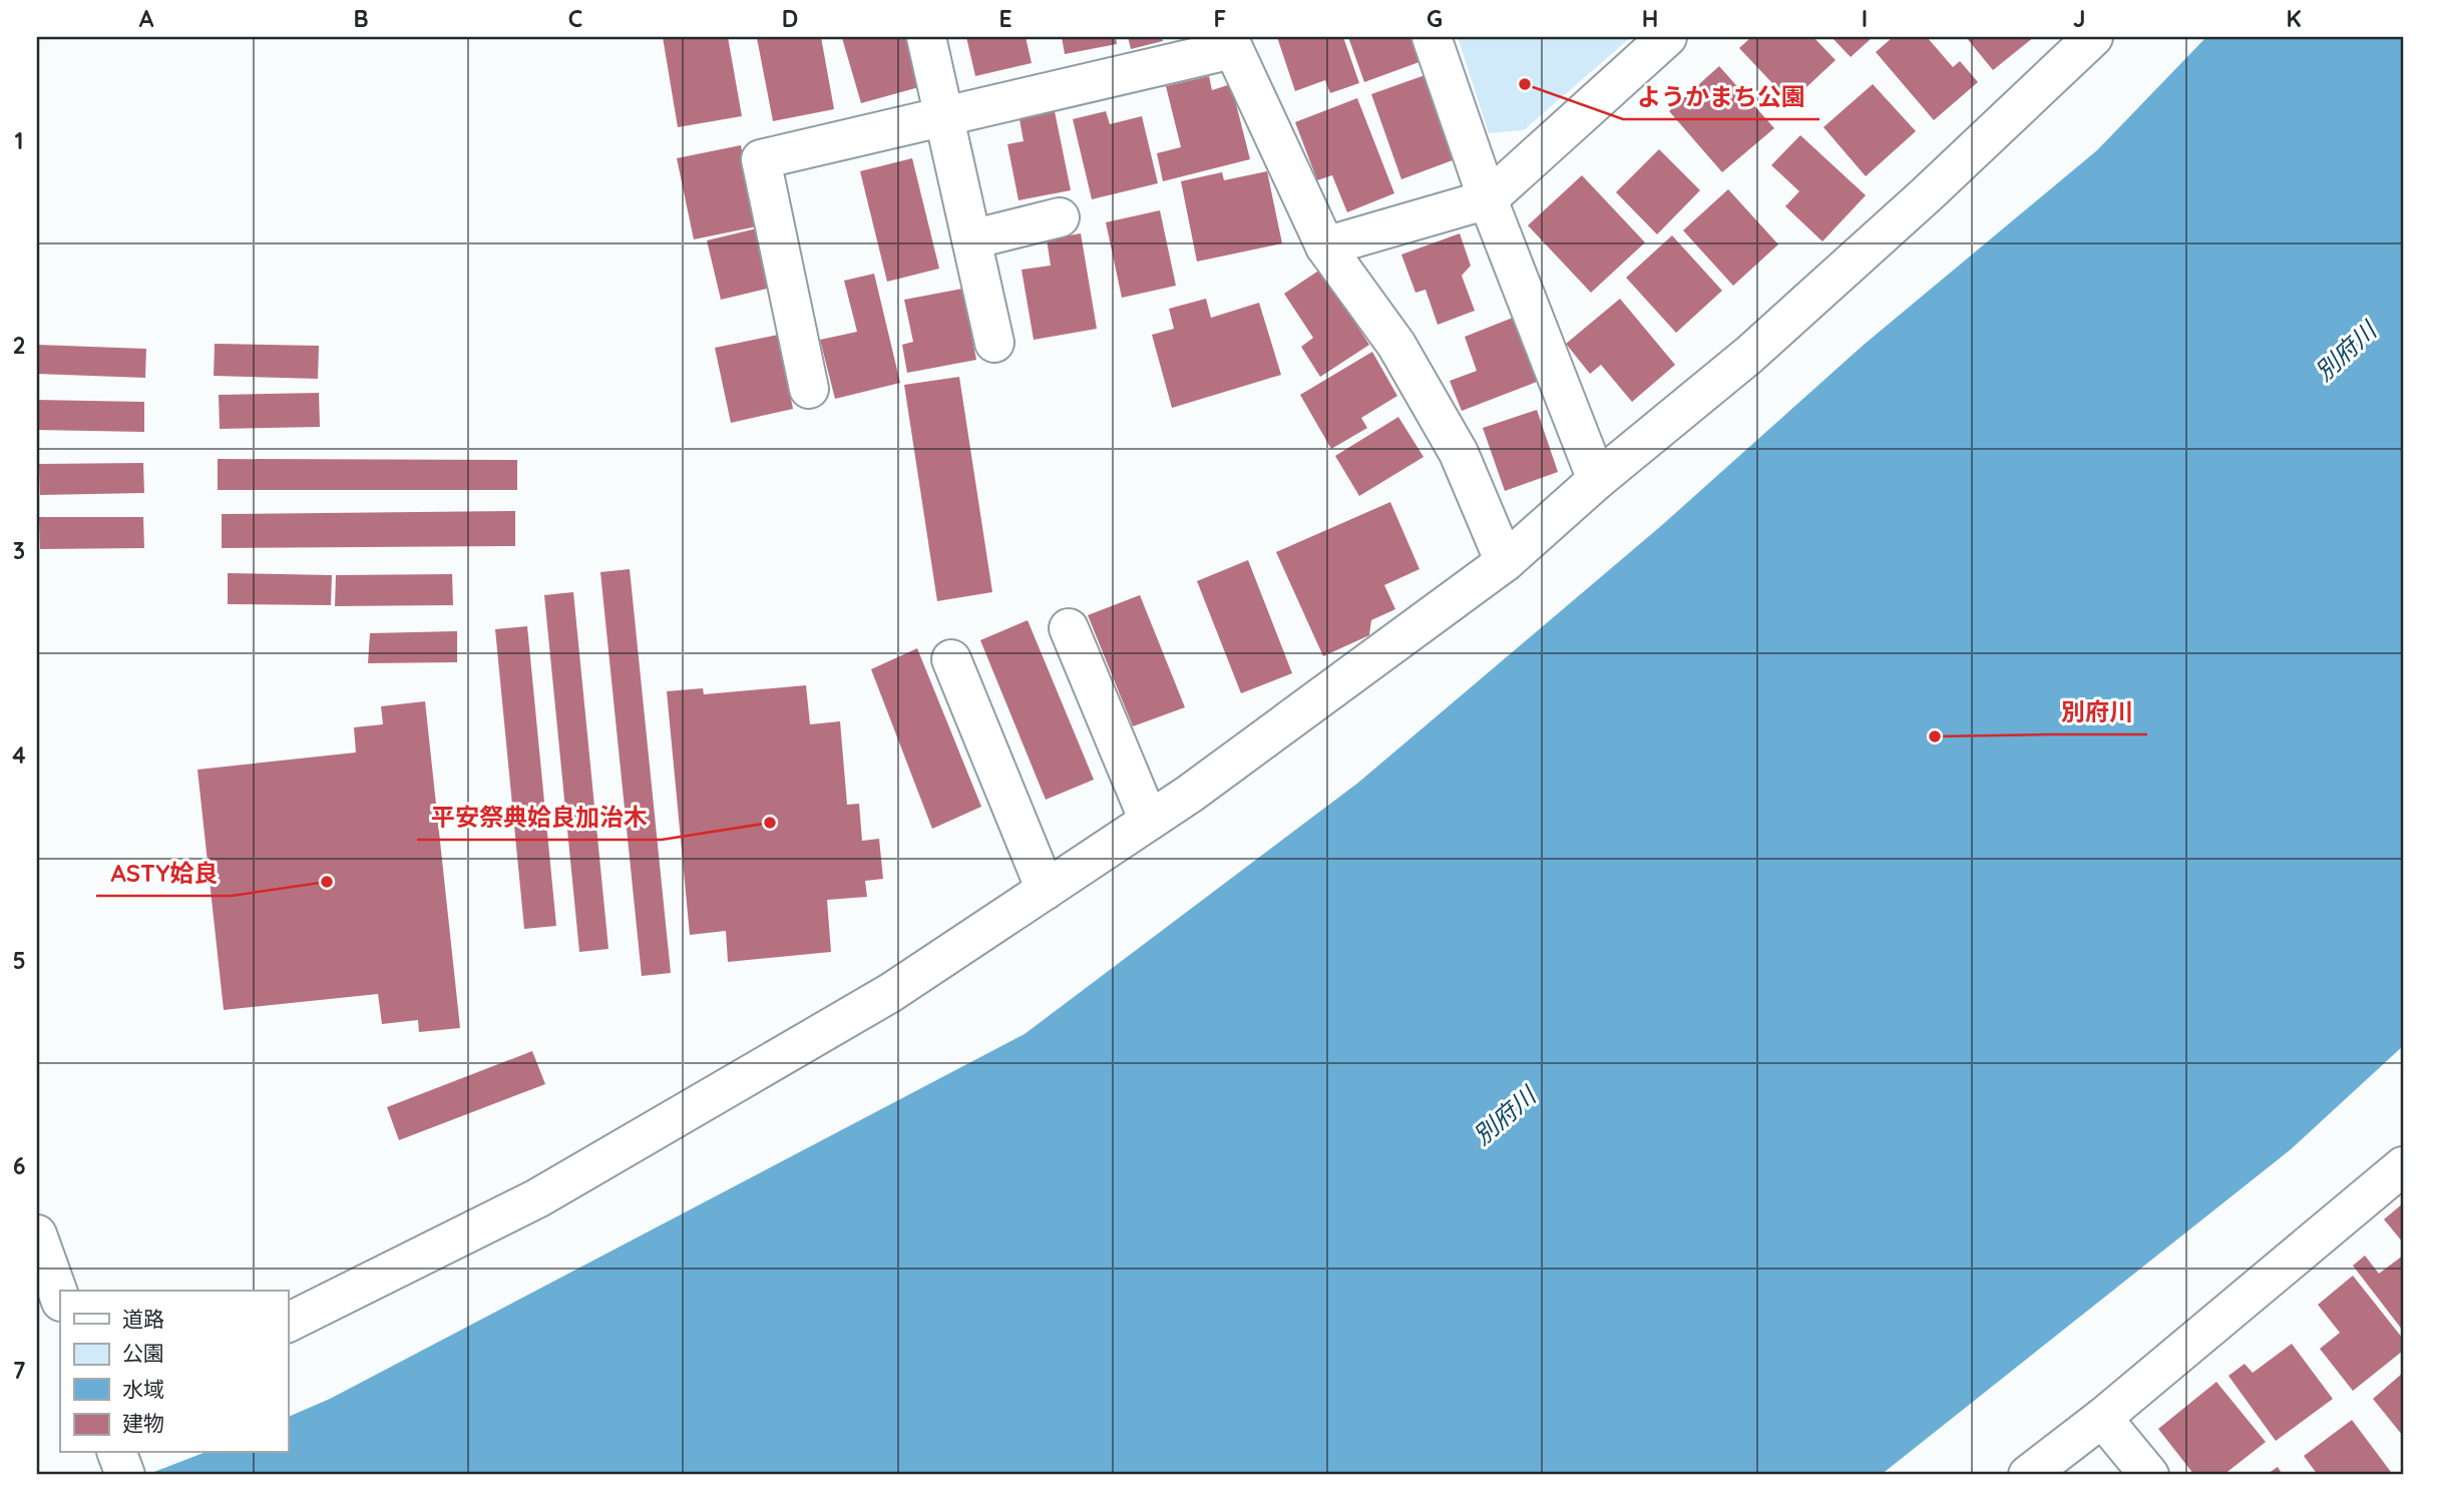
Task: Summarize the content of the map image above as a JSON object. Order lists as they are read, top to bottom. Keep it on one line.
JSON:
{"water":["別府川"],"places":["ようかまち公園","別府川","平安祭典姶良加治木","ASTY姶良"],"legend":["道路","公園","水域","建物"],"grid":{"columns":["A","B","C","D","E","F","G","H","I","J","K"],"rows":["1","2","3","4","5","6","7"]}}
